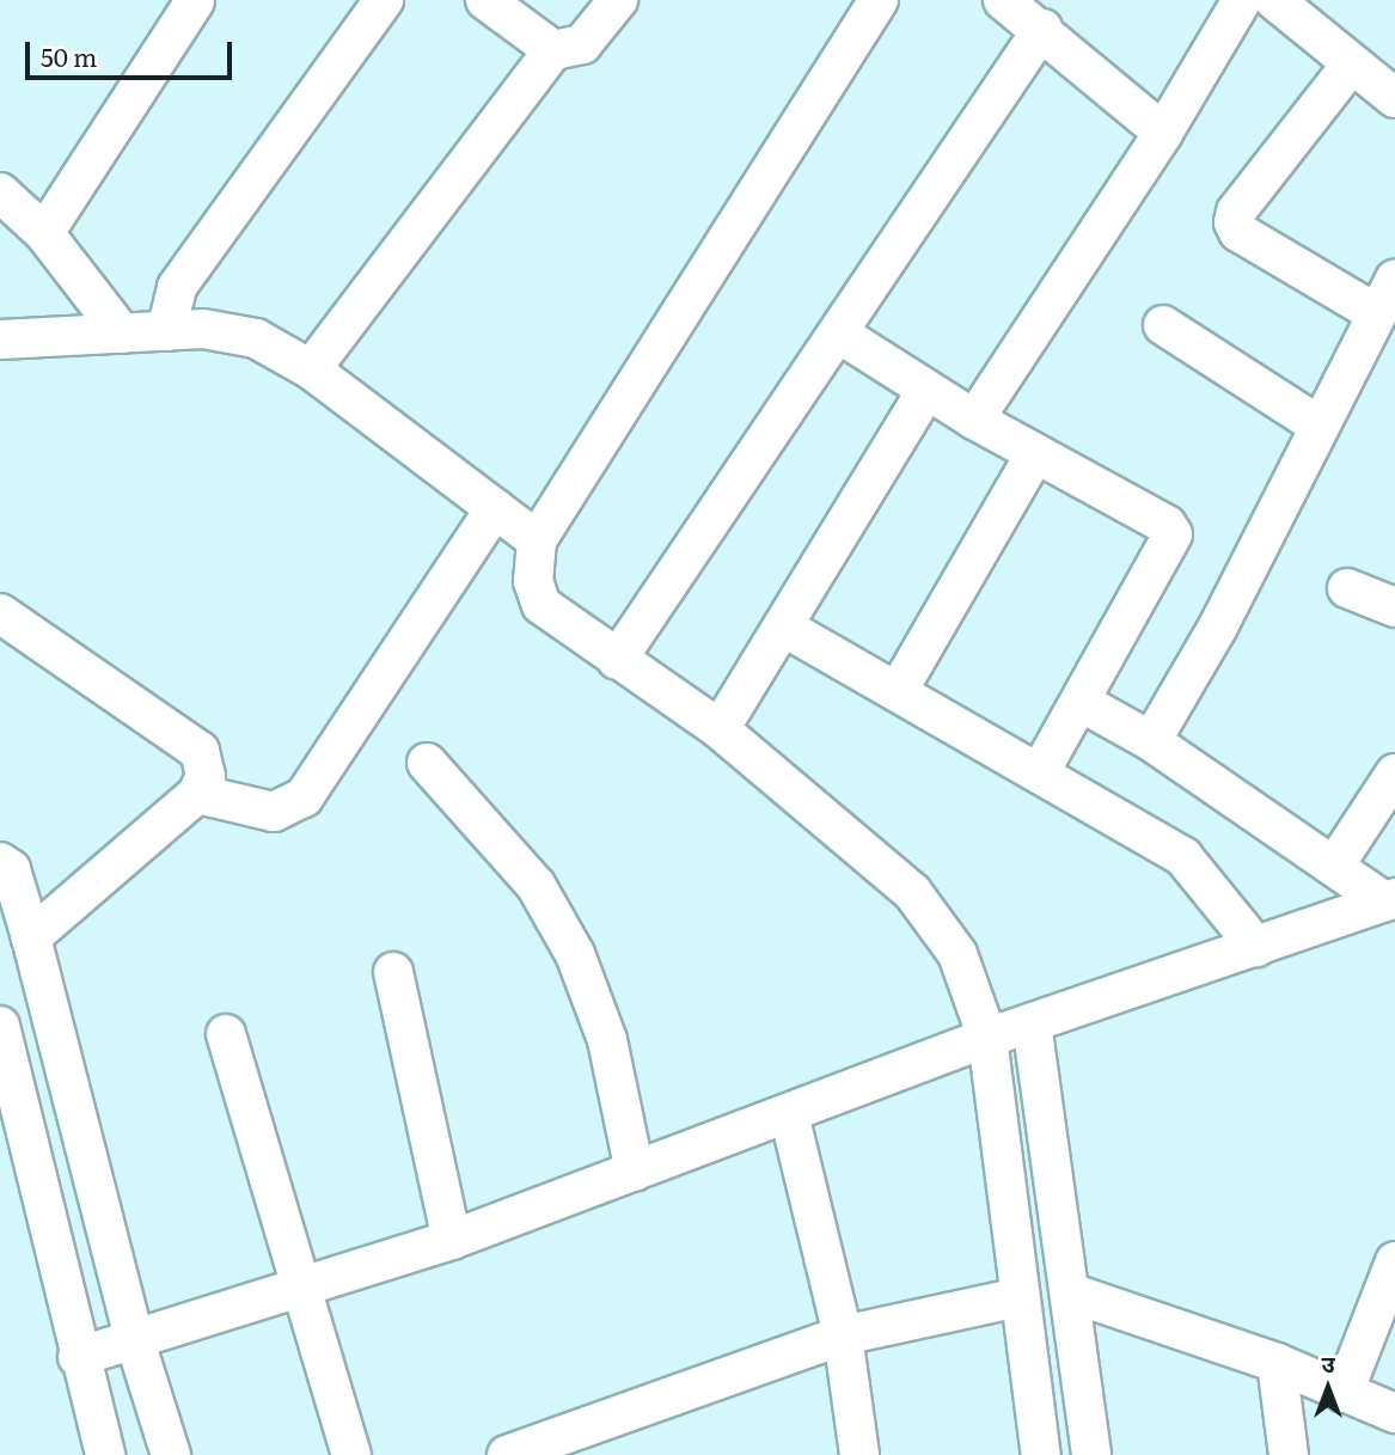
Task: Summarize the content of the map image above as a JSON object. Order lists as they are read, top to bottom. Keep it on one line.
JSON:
{"scale_bar":"50 m","north":"top"}
